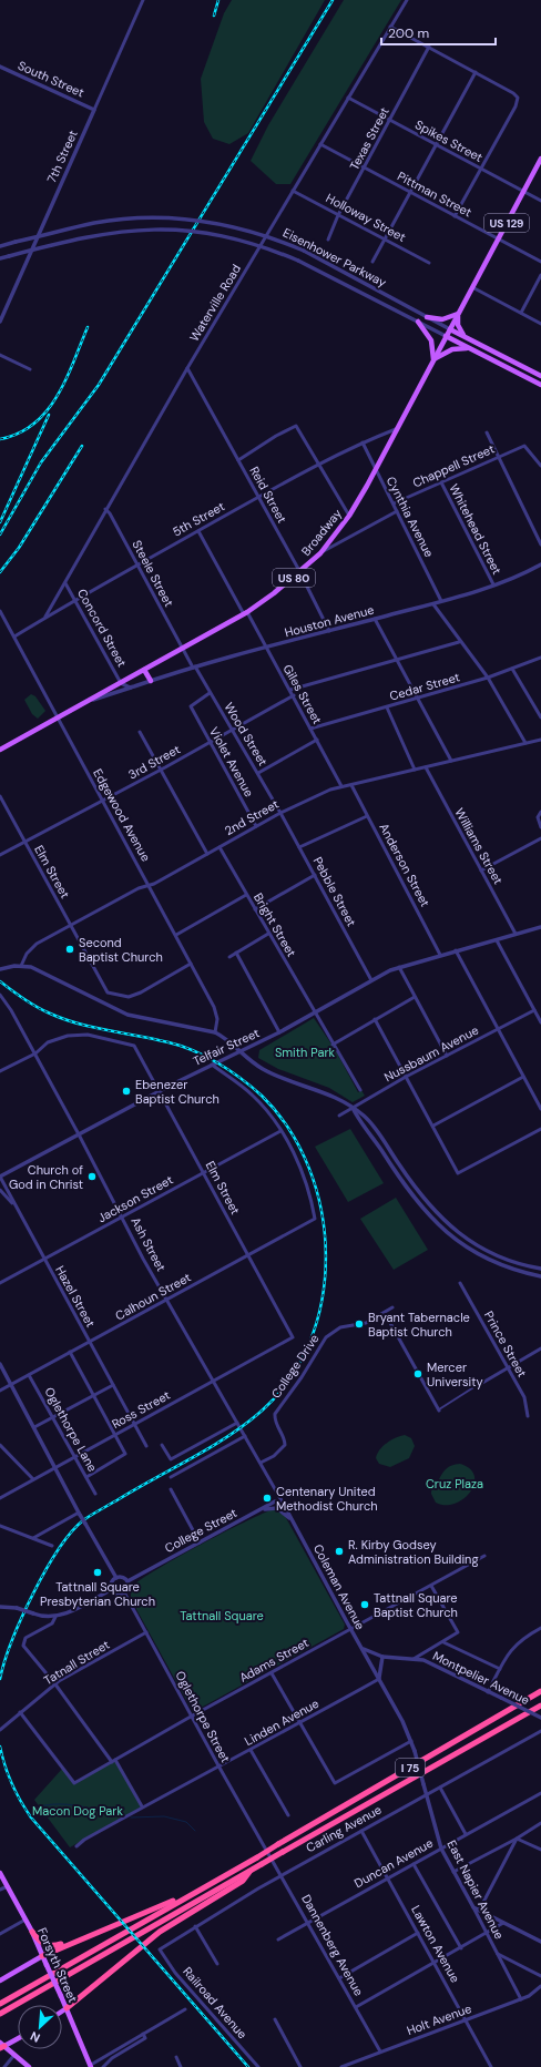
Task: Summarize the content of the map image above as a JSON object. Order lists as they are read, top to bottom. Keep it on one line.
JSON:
{"streets":{"highway":["I 75"],"main road":["US 129","Eisenhower Parkway","Broadway","US 80","Forsyth Street"],"street":["South Street","Texas Street","Spikes Street","7th Street","Pittman Street","Holloway Street","Waterville Road","Chappell Street","Reid Street","Cynthia Avenue","5th Street","Whitehead Street","Steele Street","Houston Avenue","Concord Street","Cedar Street","Giles Street","Wood Street","3rd Street","Violet Avenue","Edgewood Avenue","2nd Street","Williams Street","Anderson Street","Elm Street","Pebble Street","Bright Street","Telfair Street","Nussbaum Avenue","Jackson Street","Ash Street","Hazel Street","Calhoun Street","Prince Street","College Drive","Ross Street","Oglethorpe Lane","College Street","Coleman Avenue","Adams Street","Tatnall Street","Montpelier Avenue","Oglethorpe Street","Linden Avenue","Carling Avenue","Duncan Avenue","East Napier Avenue","Lawton Avenue","Dannenberg Avenue","Railroad Avenue","Holt Avenue"]},"crossings":[["South Street","7th Street"],["Texas Street","Spikes Street"],["Texas Street","Pittman Street"],["Texas Street","Holloway Street"],["Spikes Street","US 129"],["Spikes Street","Waterville Road"],["Pittman Street","US 129"],["Pittman Street","Waterville Road"],["Holloway Street","Waterville Road"],["US 129","Eisenhower Parkway"],["US 129","US 80"],["Eisenhower Parkway","US 80"],["Waterville Road","Reid Street"],["Waterville Road","5th Street"],["Waterville Road","Steele Street"],["Waterville Road","Concord Street"],["Chappell Street","Cynthia Avenue"],["Chappell Street","Whitehead Street"],["Reid Street","5th Street"],["Reid Street","Broadway"],["Reid Street","Houston Avenue"],["Cynthia Avenue","5th Street"],["Cynthia Avenue","Broadway"],["Cynthia Avenue","Houston Avenue"],["5th Street","Broadway"],["5th Street","Steele Street"],["5th Street","Concord Street"],["5th Street","Giles Street"],["5th Street","Edgewood Avenue"],["Whitehead Street","Houston Avenue"],["Broadway","Steele Street"],["Broadway","US 80"],["Broadway","Concord Street"],["Broadway","Giles Street"],["Broadway","Wood Street"],["Steele Street","Wood Street"],["US 80","Houston Avenue"],["US 80","Concord Street"],["US 80","Edgewood Avenue"],["Houston Avenue","Giles Street"],["Houston Avenue","Wood Street"],["Cedar Street","Giles Street"],["Giles Street","3rd Street"],["Giles Street","2nd Street"],["Wood Street","3rd Street"],["Wood Street","Violet Avenue"],["Wood Street","2nd Street"],["Wood Street","Pebble Street"],["3rd Street","Violet Avenue"],["3rd Street","Edgewood Avenue"],["3rd Street","Elm Street"],["Violet Avenue","2nd Street"],["Edgewood Avenue","2nd Street"],["Edgewood Avenue","Elm Street"],["2nd Street","Williams Street"],["2nd Street","Anderson Street"],["2nd Street","Elm Street"],["2nd Street","Pebble Street"],["2nd Street","Bright Street"],["Williams Street","Telfair Street"],["Anderson Street","Telfair Street"],["Elm Street","Telfair Street"],["Elm Street","Jackson Street"],["Elm Street","Ash Street"],["Elm Street","Calhoun Street"],["Elm Street","Ross Street"],["Pebble Street","Telfair Street"],["Bright Street","Telfair Street"],["Telfair Street","Ash Street"],["Telfair Street","Hazel Street"],["Jackson Street","Ash Street"],["Jackson Street","Hazel Street"],["Jackson Street","Calhoun Street"],["Ash Street","Calhoun Street"],["Ash Street","College Drive"],["Ash Street","Ross Street"],["Ash Street","College Street"],["Ash Street","Coleman Avenue"],["Hazel Street","Calhoun Street"],["Hazel Street","Ross Street"],["Calhoun Street","Oglethorpe Lane"],["Ross Street","Oglethorpe Lane"],["College Street","Coleman Avenue"],["College Street","Oglethorpe Street"],["Coleman Avenue","Adams Street"],["Coleman Avenue","Montpelier Avenue"],["Coleman Avenue","Linden Avenue"],["Coleman Avenue","East Napier Avenue"],["Adams Street","Tatnall Street"],["Adams Street","Oglethorpe Street"],["Tatnall Street","Oglethorpe Street"],["Oglethorpe Street","Linden Avenue"],["Oglethorpe Street","Dannenberg Avenue"],["Carling Avenue","East Napier Avenue"],["Carling Avenue","Lawton Avenue"],["Carling Avenue","Dannenberg Avenue"],["Carling Avenue","Railroad Avenue"],["Duncan Avenue","East Napier Avenue"],["Duncan Avenue","Lawton Avenue"],["Duncan Avenue","Dannenberg Avenue"],["East Napier Avenue","Holt Avenue"],["Lawton Avenue","Holt Avenue"],["Dannenberg Avenue","Holt Avenue"]],"parks":["Smith Park","Cruz Plaza","Tattnall Square","Macon Dog Park"],"places":["Second Baptist Church","Ebenezer Baptist Church","Church of God in Christ","Bryant Tabernacle Baptist Church","Mercer University","Centenary United Methodist Church","R. Kirby Godsey Administration Building","Tattnall Square Presbyterian Church","Tattnall Square Baptist Church"],"scale_bar":"200 m","north":"bottom left"}
